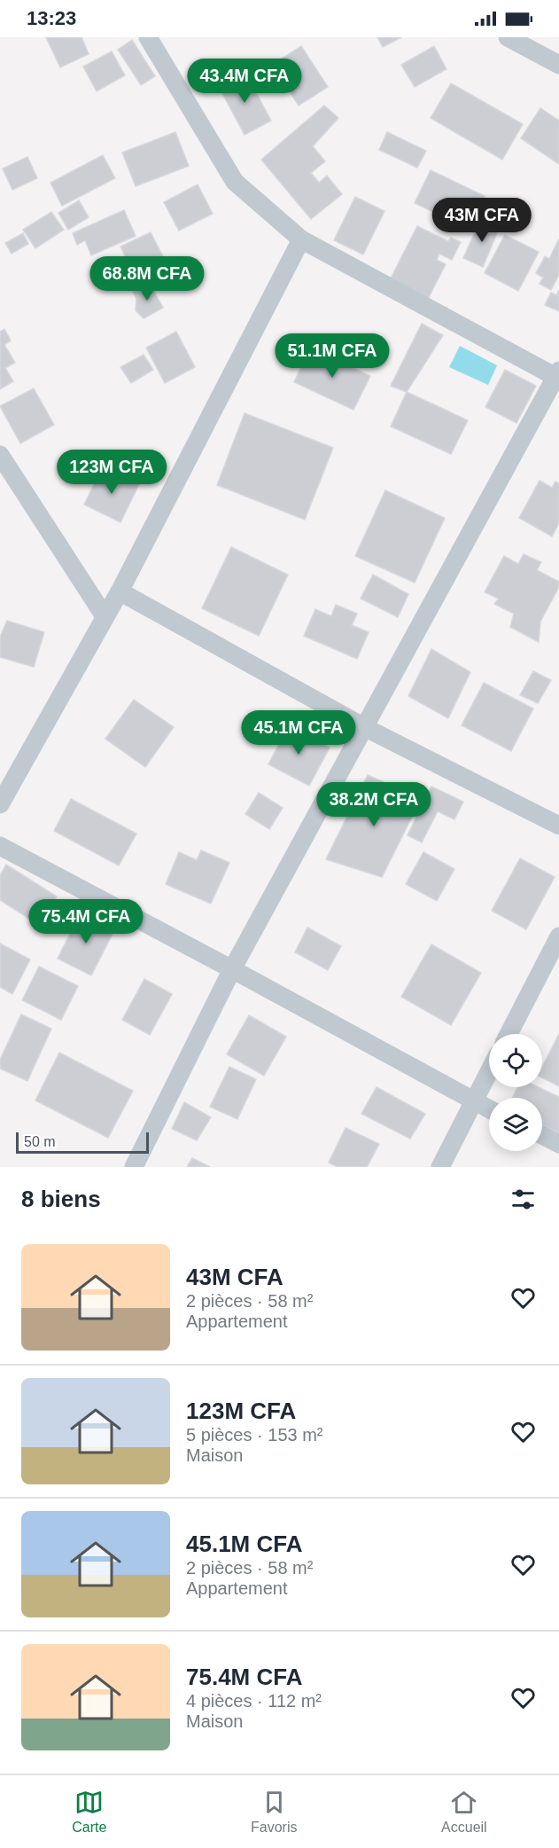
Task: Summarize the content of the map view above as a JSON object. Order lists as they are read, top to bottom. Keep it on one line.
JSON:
{"scale_bar":"50 m","page":{"status":"13:23","price":["43.4M CFA","43M CFA","68.8M CFA","51.1M CFA","123M CFA","45.1M CFA","38.2M CFA","75.4M CFA"],"scale":"50 m","heading":"8 biens","list":[{"name":"43M CFA","note":"2 pièces · 58 m² · Appartement"},{"name":"123M CFA","note":"5 pièces · 153 m² · Maison"},{"name":"45.1M CFA","note":"2 pièces · 58 m² · Appartement"},{"name":"75.4M CFA","note":"4 pièces · 112 m² · Maison"}],"tabs":["Carte","Favoris","Accueil"]}}
